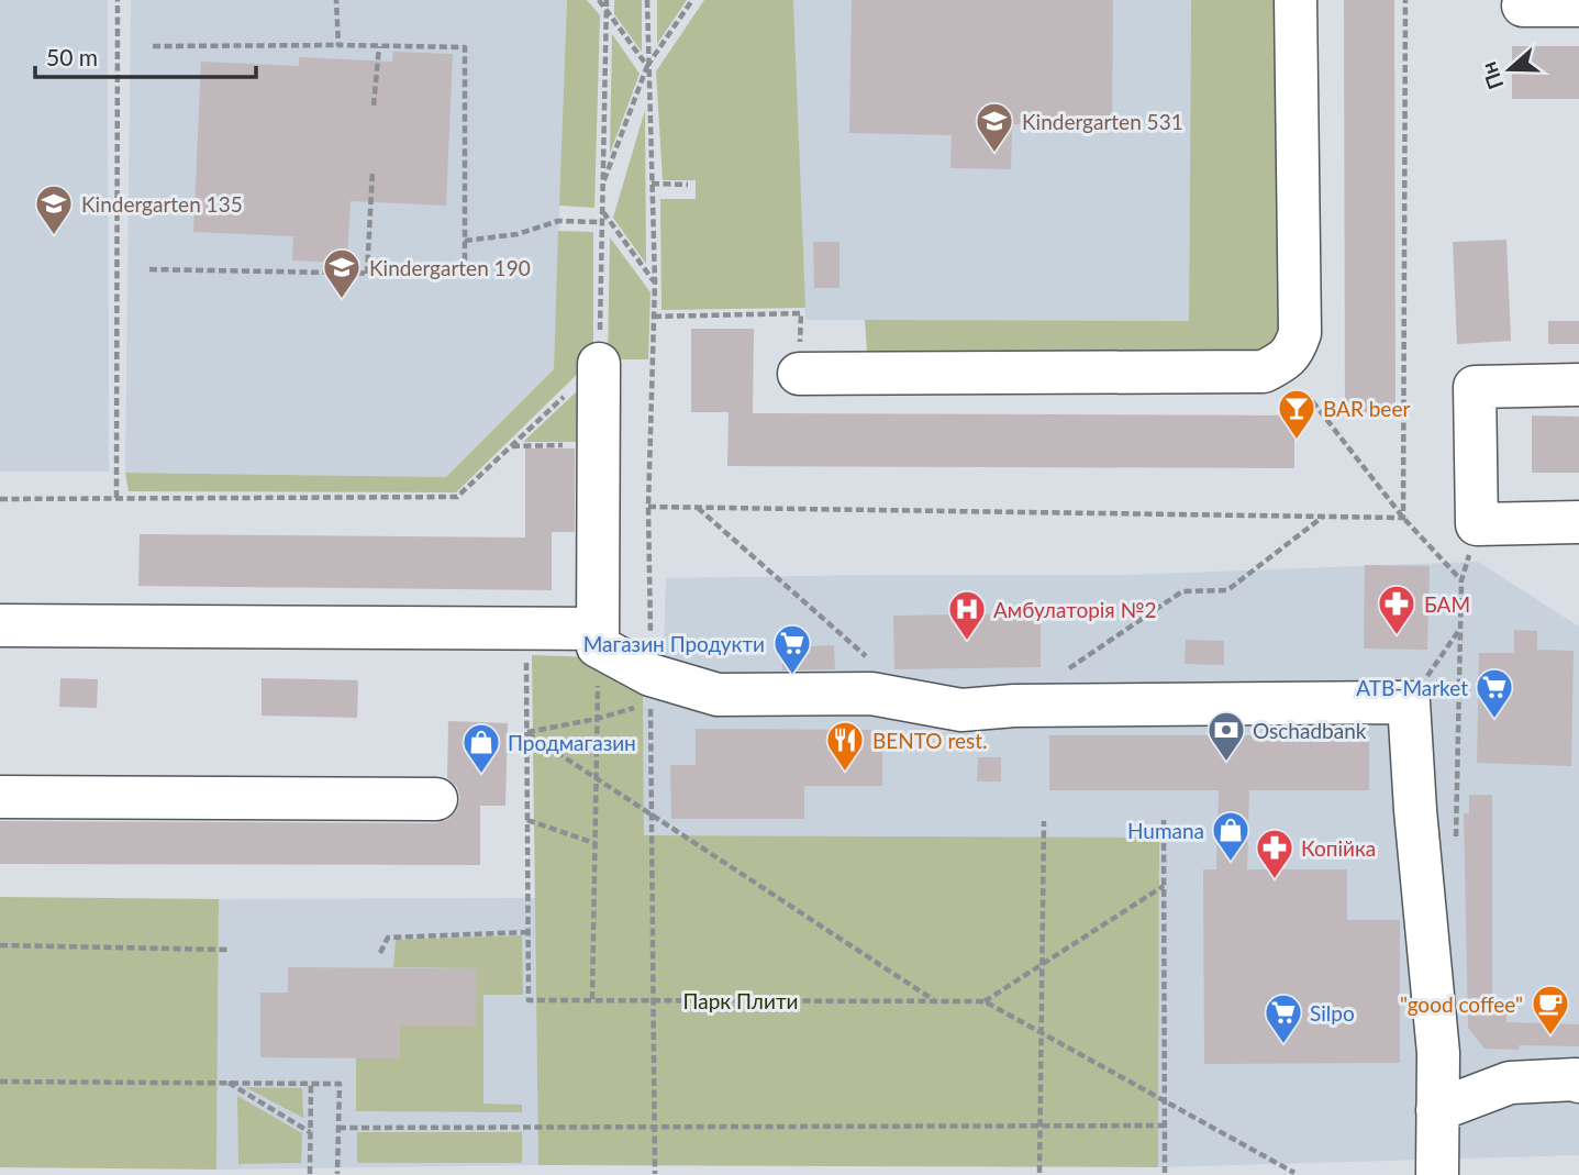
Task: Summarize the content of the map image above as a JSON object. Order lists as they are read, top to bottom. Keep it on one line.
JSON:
{"parks":["Парк Плити"],"places":{"school or university":["Kindergarten 531","Kindergarten 135","Kindergarten 190"],"bar":["BAR beer"],"pharmacy":["БАМ","Копійка"],"hospital":["Амбулаторія №2"],"supermarket":["Магазин Продукти","ATB-Market","Silpo"],"bank":["Oschadbank"],"restaurant":["BENTO rest."],"shop":["Продмагазин","Humana"],"cafe":["\"good coffee\""]},"scale_bar":"50 m","north":"left"}
